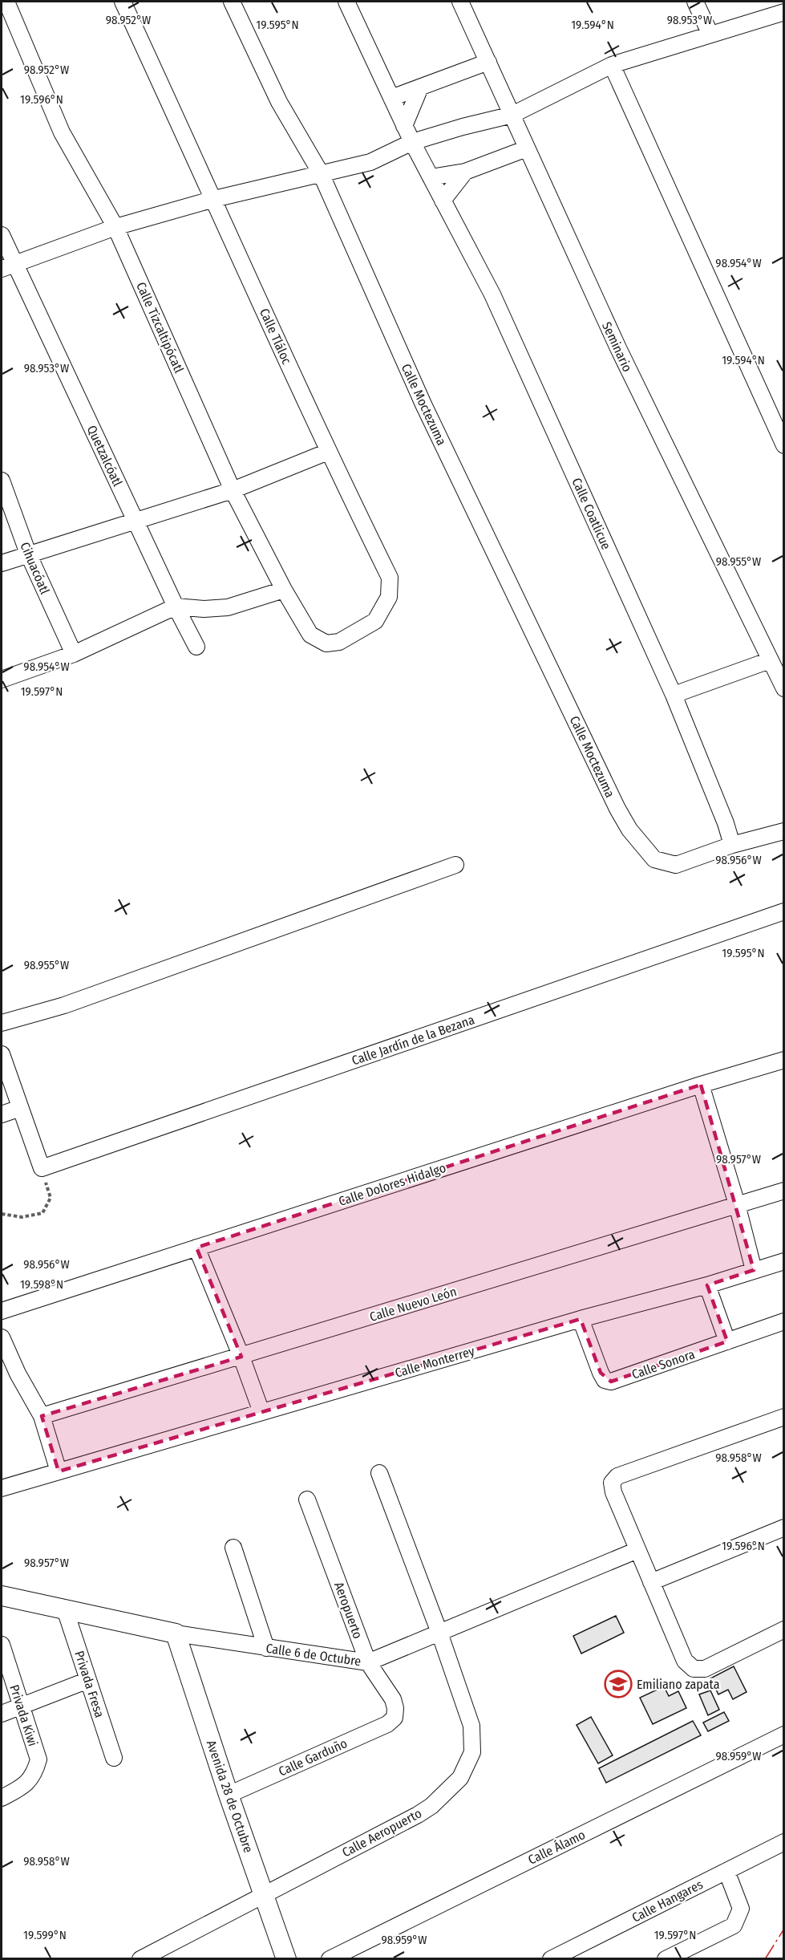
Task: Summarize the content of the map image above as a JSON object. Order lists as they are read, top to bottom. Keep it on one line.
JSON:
{"streets":{"street":["Calle Tizcaltipócatl","Calle Tláloc","Seminario","Calle Moctezuma","Quetzalcóatl","Calle Coatlicue","Cihuacóatl","Calle Jardín de la Bezana","Calle Dolores Hidalgo","Calle Nuevo León","Calle Monterrey","Calle Sonora","Aeropuerto","Calle 6 de Octubre","Privada Fresa","Privada Kiwi","Calle Garduño","Avenida 28 de Octubre","Calle Aeropuerto","Calle Álamo","Calle Hangares"]},"crossings":[["Calle Tizcaltipócatl","Calle Tláloc"],["Calle Moctezuma","Calle Coatlicue"],["Calle Monterrey","Calle Sonora"],["Aeropuerto","Calle 6 de Octubre"],["Aeropuerto","Calle Garduño"],["Calle 6 de Octubre","Privada Fresa"],["Calle 6 de Octubre","Avenida 28 de Octubre"],["Calle 6 de Octubre","Calle Aeropuerto"],["Calle Garduño","Avenida 28 de Octubre"],["Avenida 28 de Octubre","Calle Aeropuerto"]],"places":{"school or university":["Emiliano zapata"]},"coordinates":["98.952°W","98.953°W","19.595°N","19.594°N","19.596°N","98.954°W","98.955°W","19.597°N","98.956°W","98.957°W","19.598°N","98.958°W","98.959°W","19.599°N"]}
